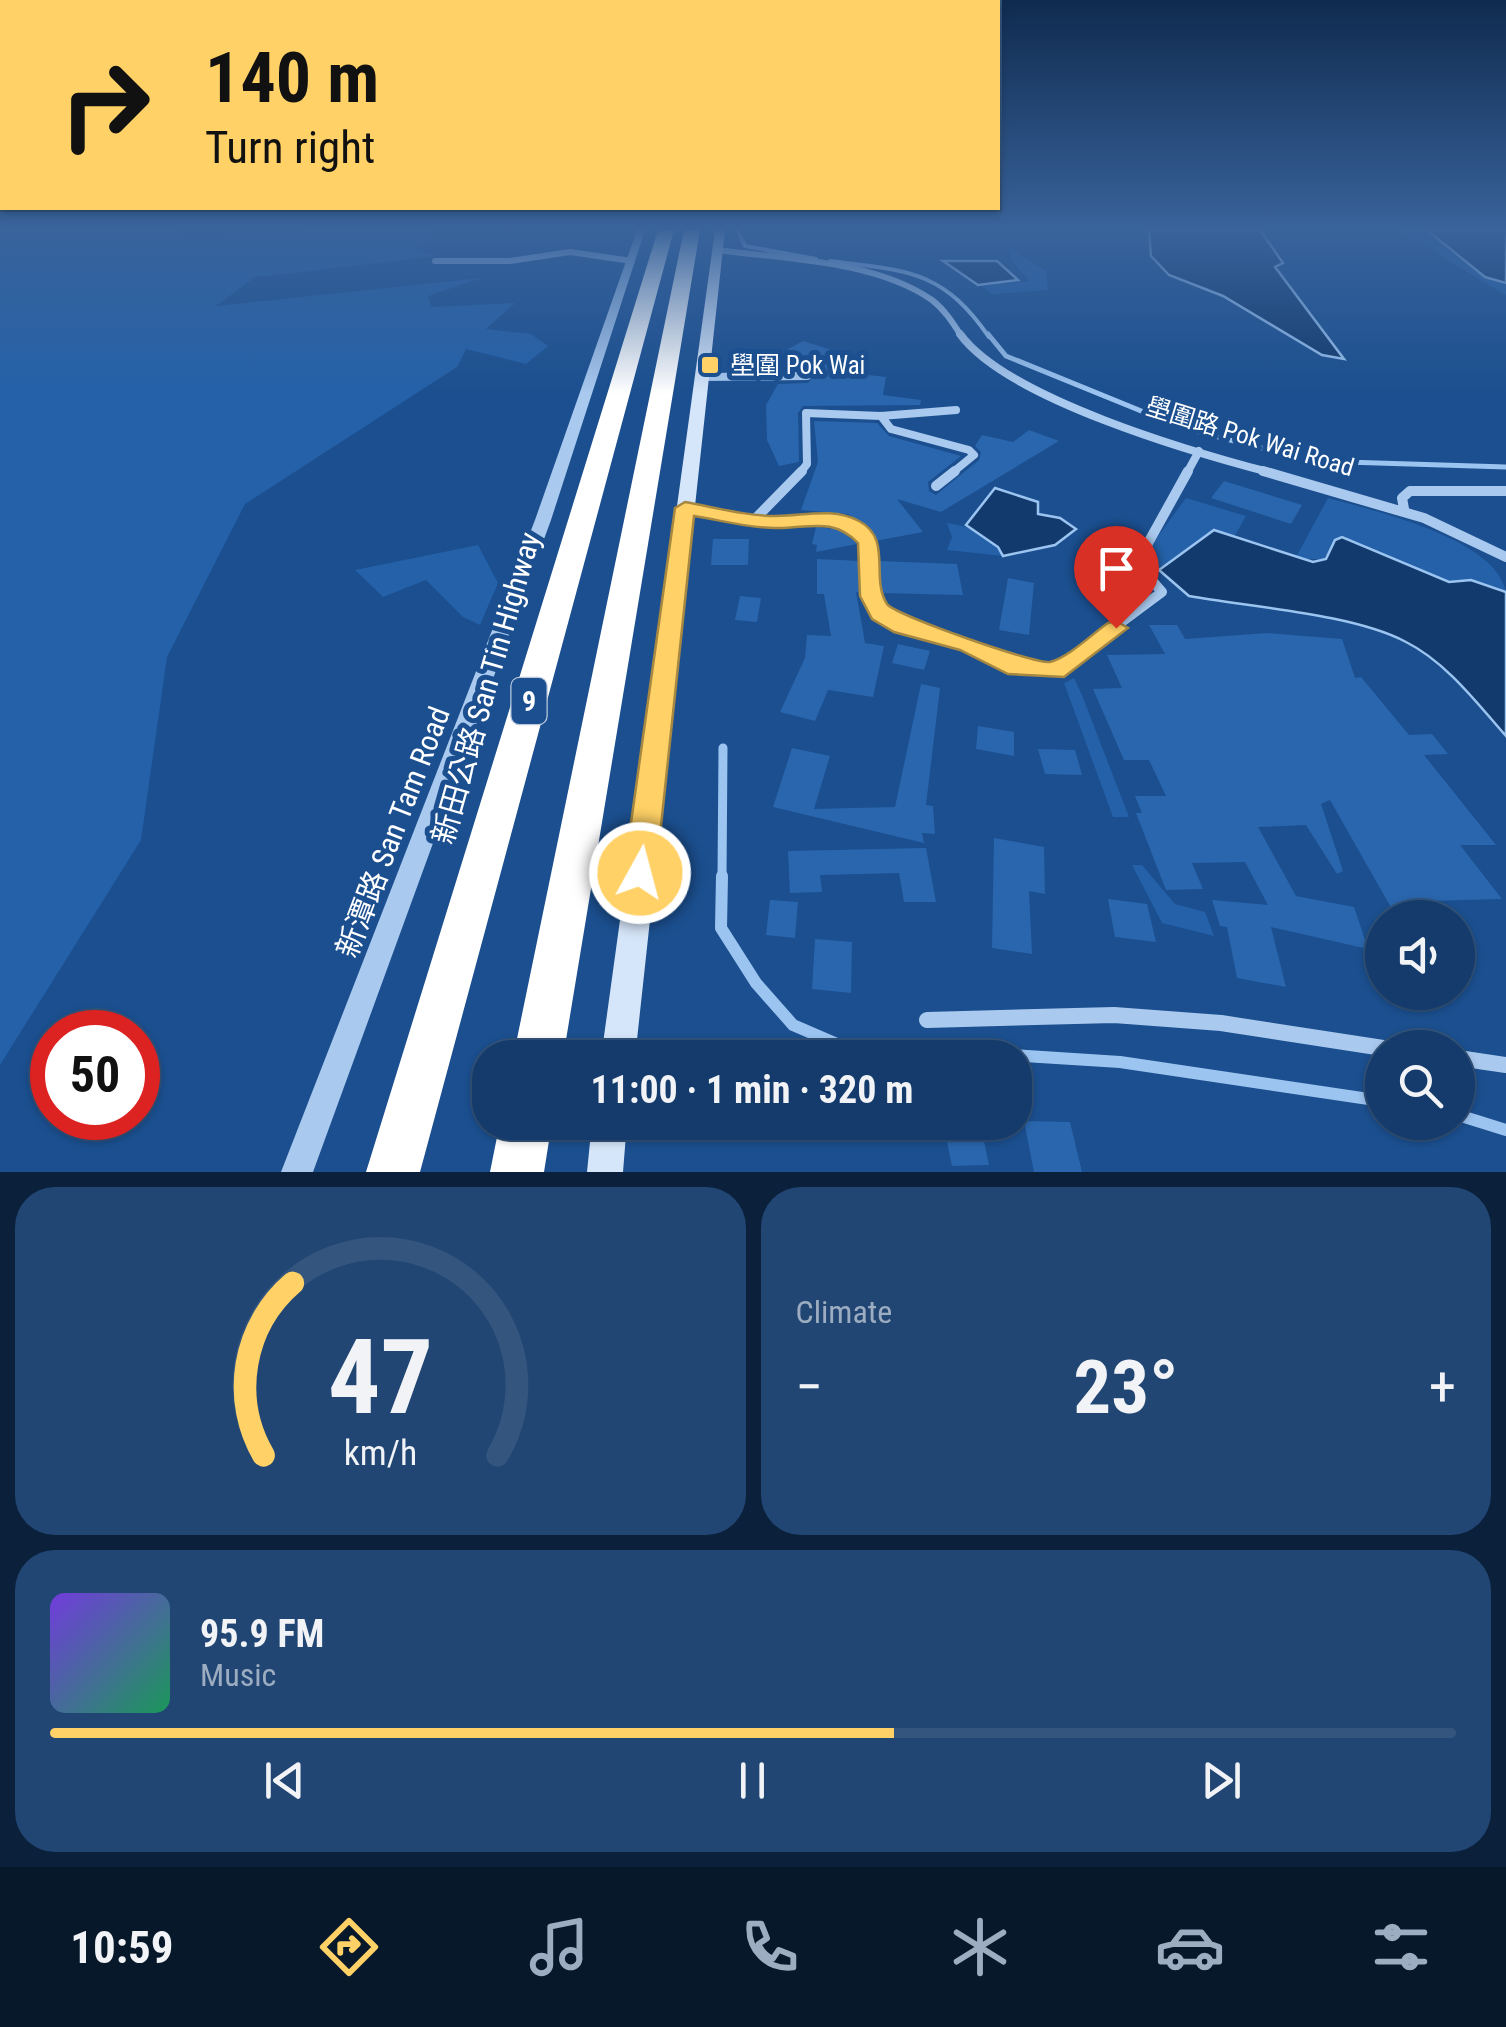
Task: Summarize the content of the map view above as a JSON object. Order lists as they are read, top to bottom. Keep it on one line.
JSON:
{"streets":{"highway":["新田公路 San Tin Highway","9"],"street":["壆圍路 Pok Wai Road","新潭路 San Tam Road"]},"places":{"transit":["壆圍 Pok Wai"]},"page":{"turn":["140 m","Turn right"],"limit":"50","trip":"11:00 · 1 min · 320 m","tile":"Climate","heat":["−","23°","+"],"song":["95.9 FM","Music"],"tabs":"10:59","gauge":["47","km/h"]}}
